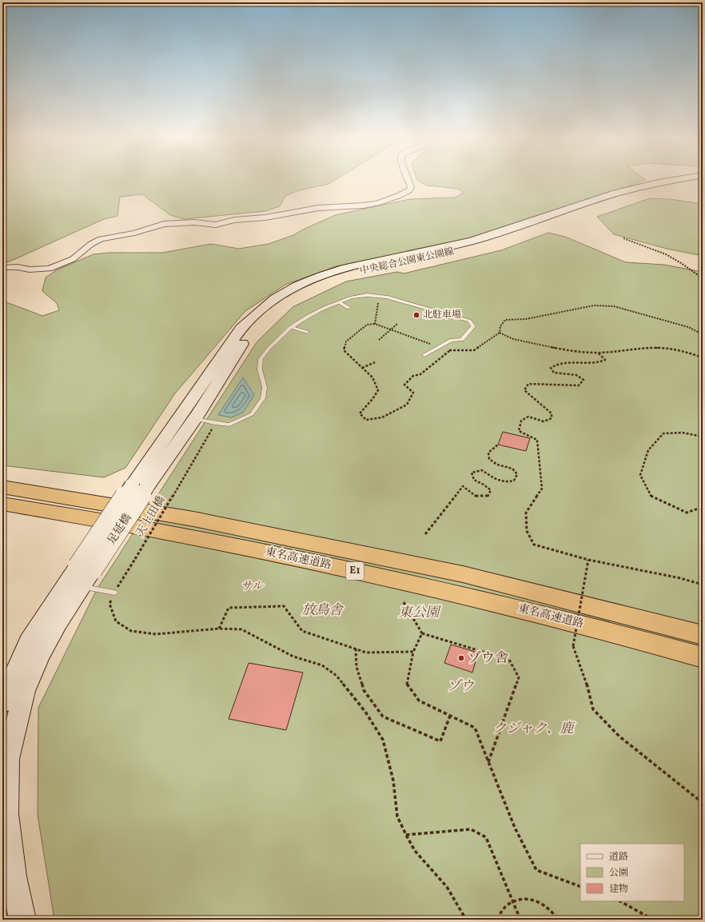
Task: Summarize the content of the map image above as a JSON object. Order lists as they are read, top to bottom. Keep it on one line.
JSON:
{"streets":{"highway":["東名高速道路","E1"],"street":["中央総合公園東公園線","足延橋"],"path":["天上田橋"]},"crossings":[["中央総合公園東公園線","足延橋"]],"parks":["サル","放鳥舎","東公園","ゾウ","クジャク、鹿"],"places":["北駐車場","ゾウ舎"],"legend":["道路","公園","建物"]}
